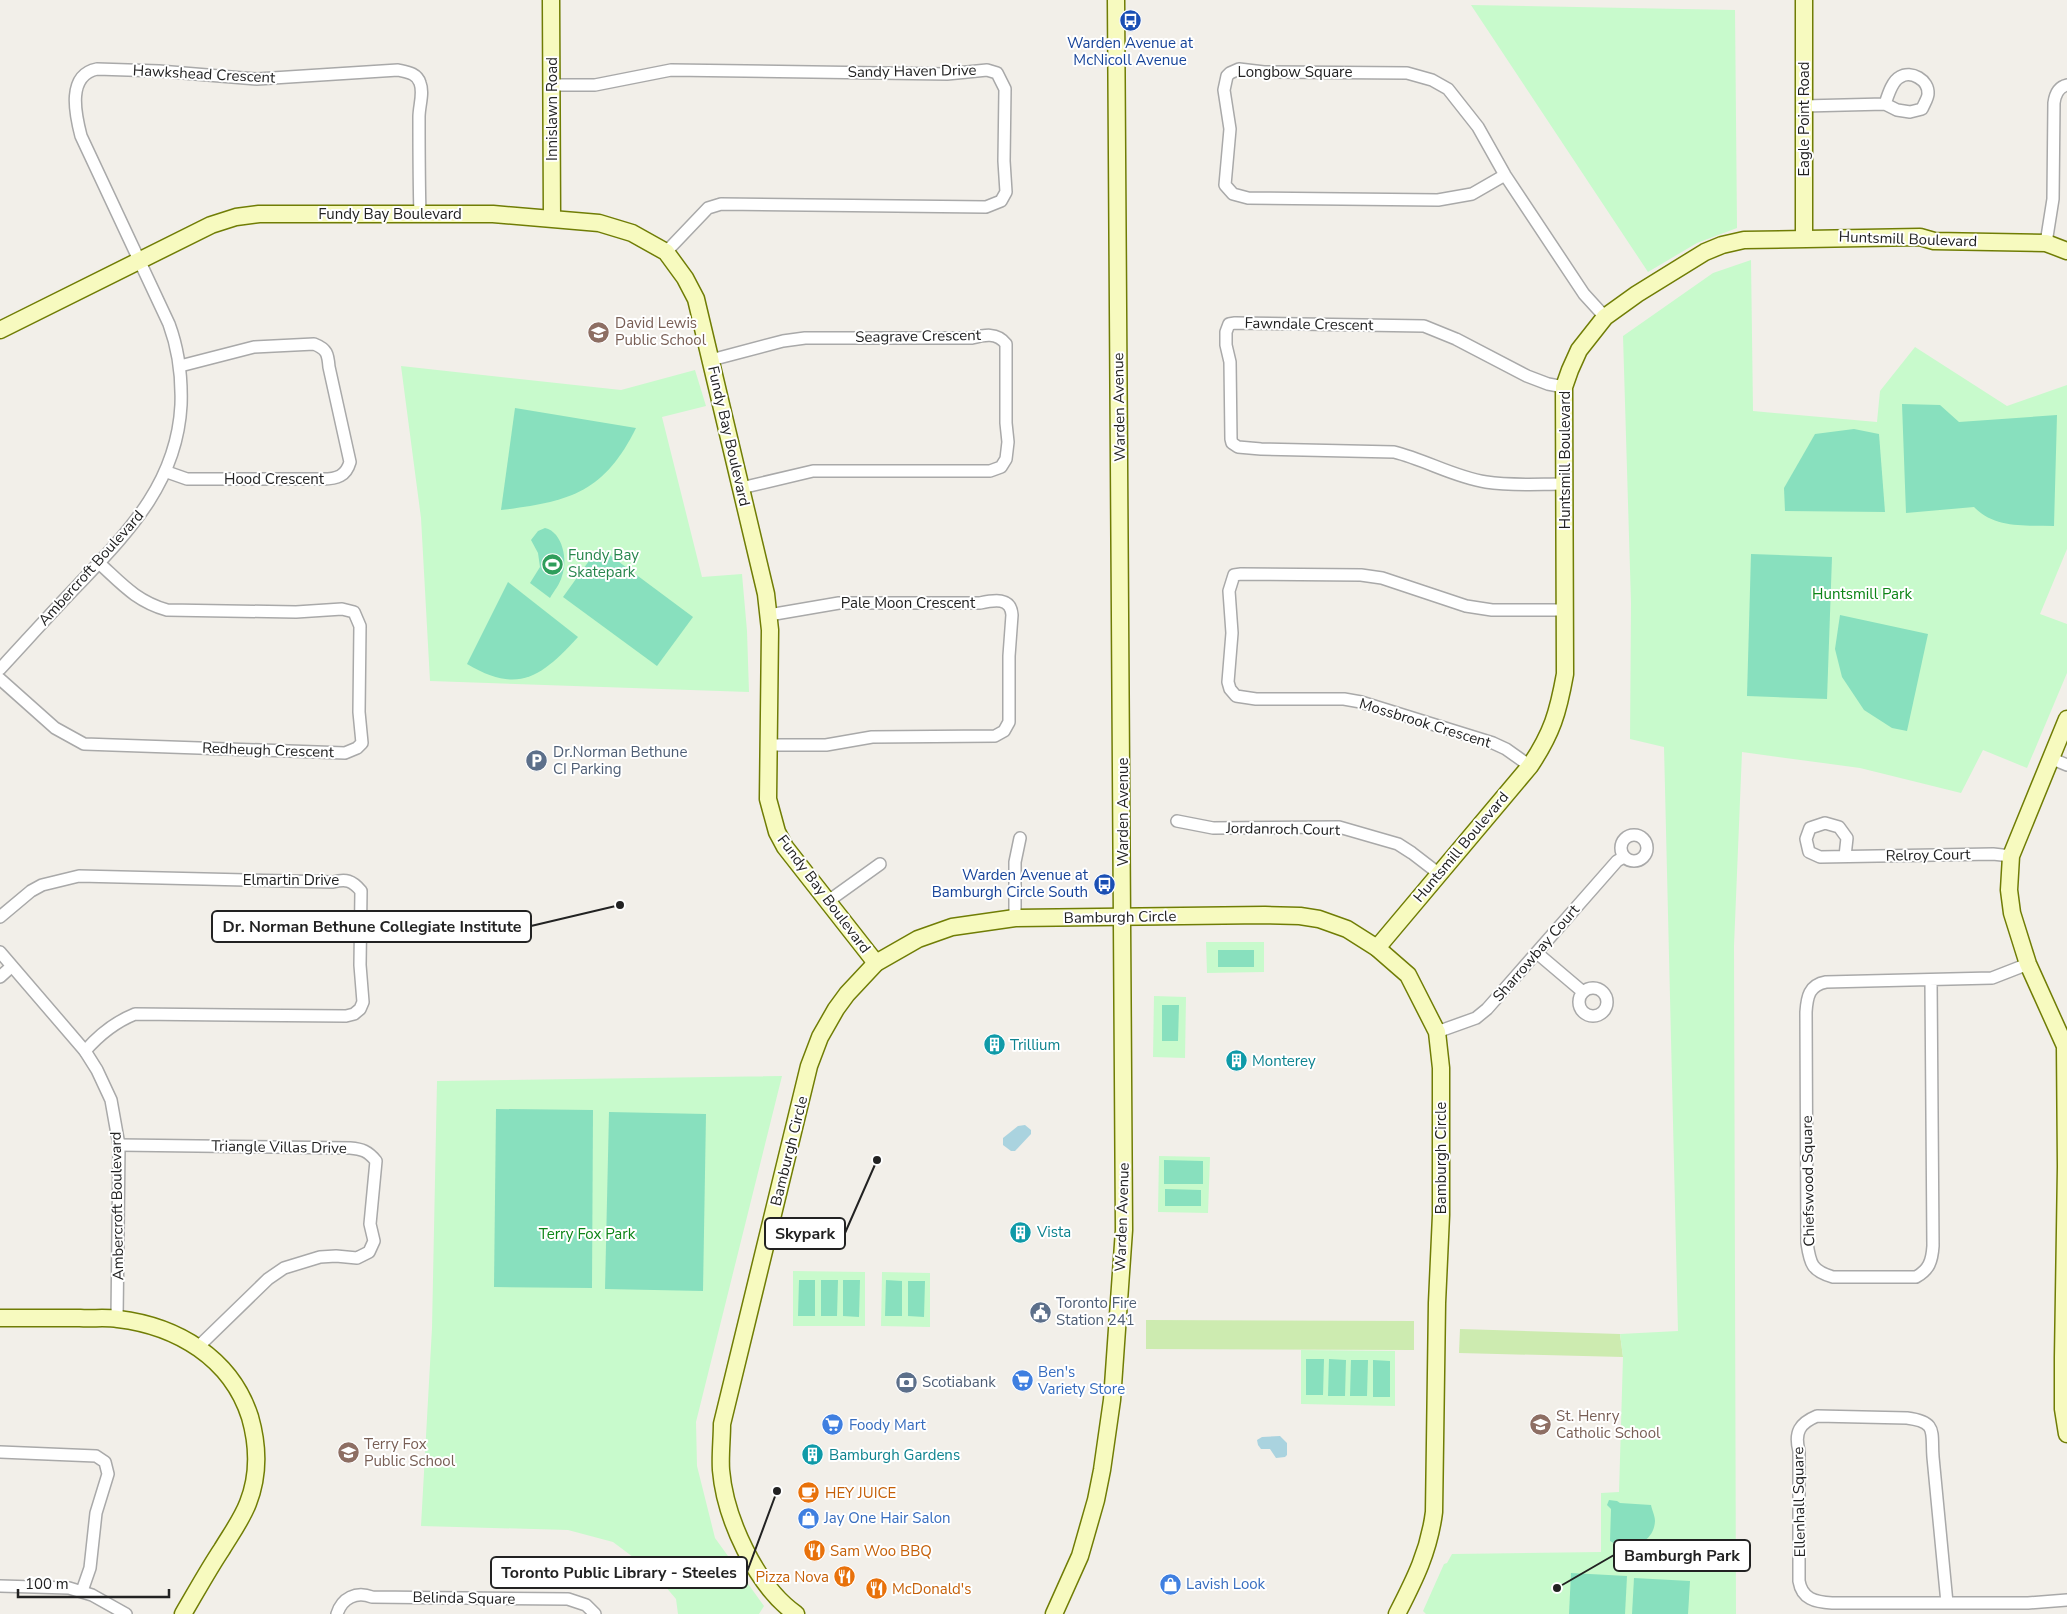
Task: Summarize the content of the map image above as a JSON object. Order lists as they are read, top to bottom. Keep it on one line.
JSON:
{"streets":{"street":["Sandy Haven Drive","Longbow Square","Hawkshead Crescent","Innislawn Road","Eagle Point Road","Fundy Bay Boulevard","Huntsmill Boulevard","Fawndale Crescent","Seagrave Crescent","Warden Avenue","Hood Crescent","Ambercroft Boulevard","Pale Moon Crescent","Mossbrook Crescent","Redheugh Crescent","Jordanroch Court","Relroy Court","Elmartin Drive","Bamburgh Circle","Sharrowbay Court","Triangle Villas Drive","Chiefswood Square","Ellenhall Square","Belinda Square"]},"crossings":[["Sandy Haven Drive","Innislawn Road"],["Sandy Haven Drive","Fundy Bay Boulevard"],["Longbow Square","Huntsmill Boulevard"],["Hawkshead Crescent","Fundy Bay Boulevard"],["Hawkshead Crescent","Ambercroft Boulevard"],["Innislawn Road","Fundy Bay Boulevard"],["Eagle Point Road","Huntsmill Boulevard"],["Fundy Bay Boulevard","Seagrave Crescent"],["Fundy Bay Boulevard","Ambercroft Boulevard"],["Fundy Bay Boulevard","Pale Moon Crescent"],["Fundy Bay Boulevard","Bamburgh Circle"],["Huntsmill Boulevard","Fawndale Crescent"],["Huntsmill Boulevard","Mossbrook Crescent"],["Huntsmill Boulevard","Jordanroch Court"],["Huntsmill Boulevard","Bamburgh Circle"],["Warden Avenue","Bamburgh Circle"],["Hood Crescent","Ambercroft Boulevard"],["Ambercroft Boulevard","Redheugh Crescent"],["Ambercroft Boulevard","Elmartin Drive"],["Ambercroft Boulevard","Triangle Villas Drive"],["Bamburgh Circle","Sharrowbay Court"]],"parks":["Huntsmill Park","Terry Fox Park"],"places":{"bus stop":["Warden Avenue at McNicoll Avenue","Warden Avenue at Bamburgh Circle South"],"school or university":["David Lewis Public School","St. Henry Catholic School","Terry Fox Public School"],"sports":["Fundy Bay Skatepark"],"parking":["Dr.Norman Bethune CI Parking"],"other":["Dr. Norman Bethune Collegiate Institute","Skypark","Toronto Public Library - Steeles","Bamburgh Park"],"building":["Trillium","Monterey","Vista","Bamburgh Gardens"],"public building":["Toronto Fire Station 241"],"supermarket":["Ben's Variety Store","Foody Mart"],"bank":["Scotiabank"],"cafe":["HEY JUICE"],"shop":["Jay One Hair Salon","Lavish Look"],"restaurant":["Sam Woo BBQ","Pizza Nova","McDonald's"]},"scale_bar":"100 m"}
